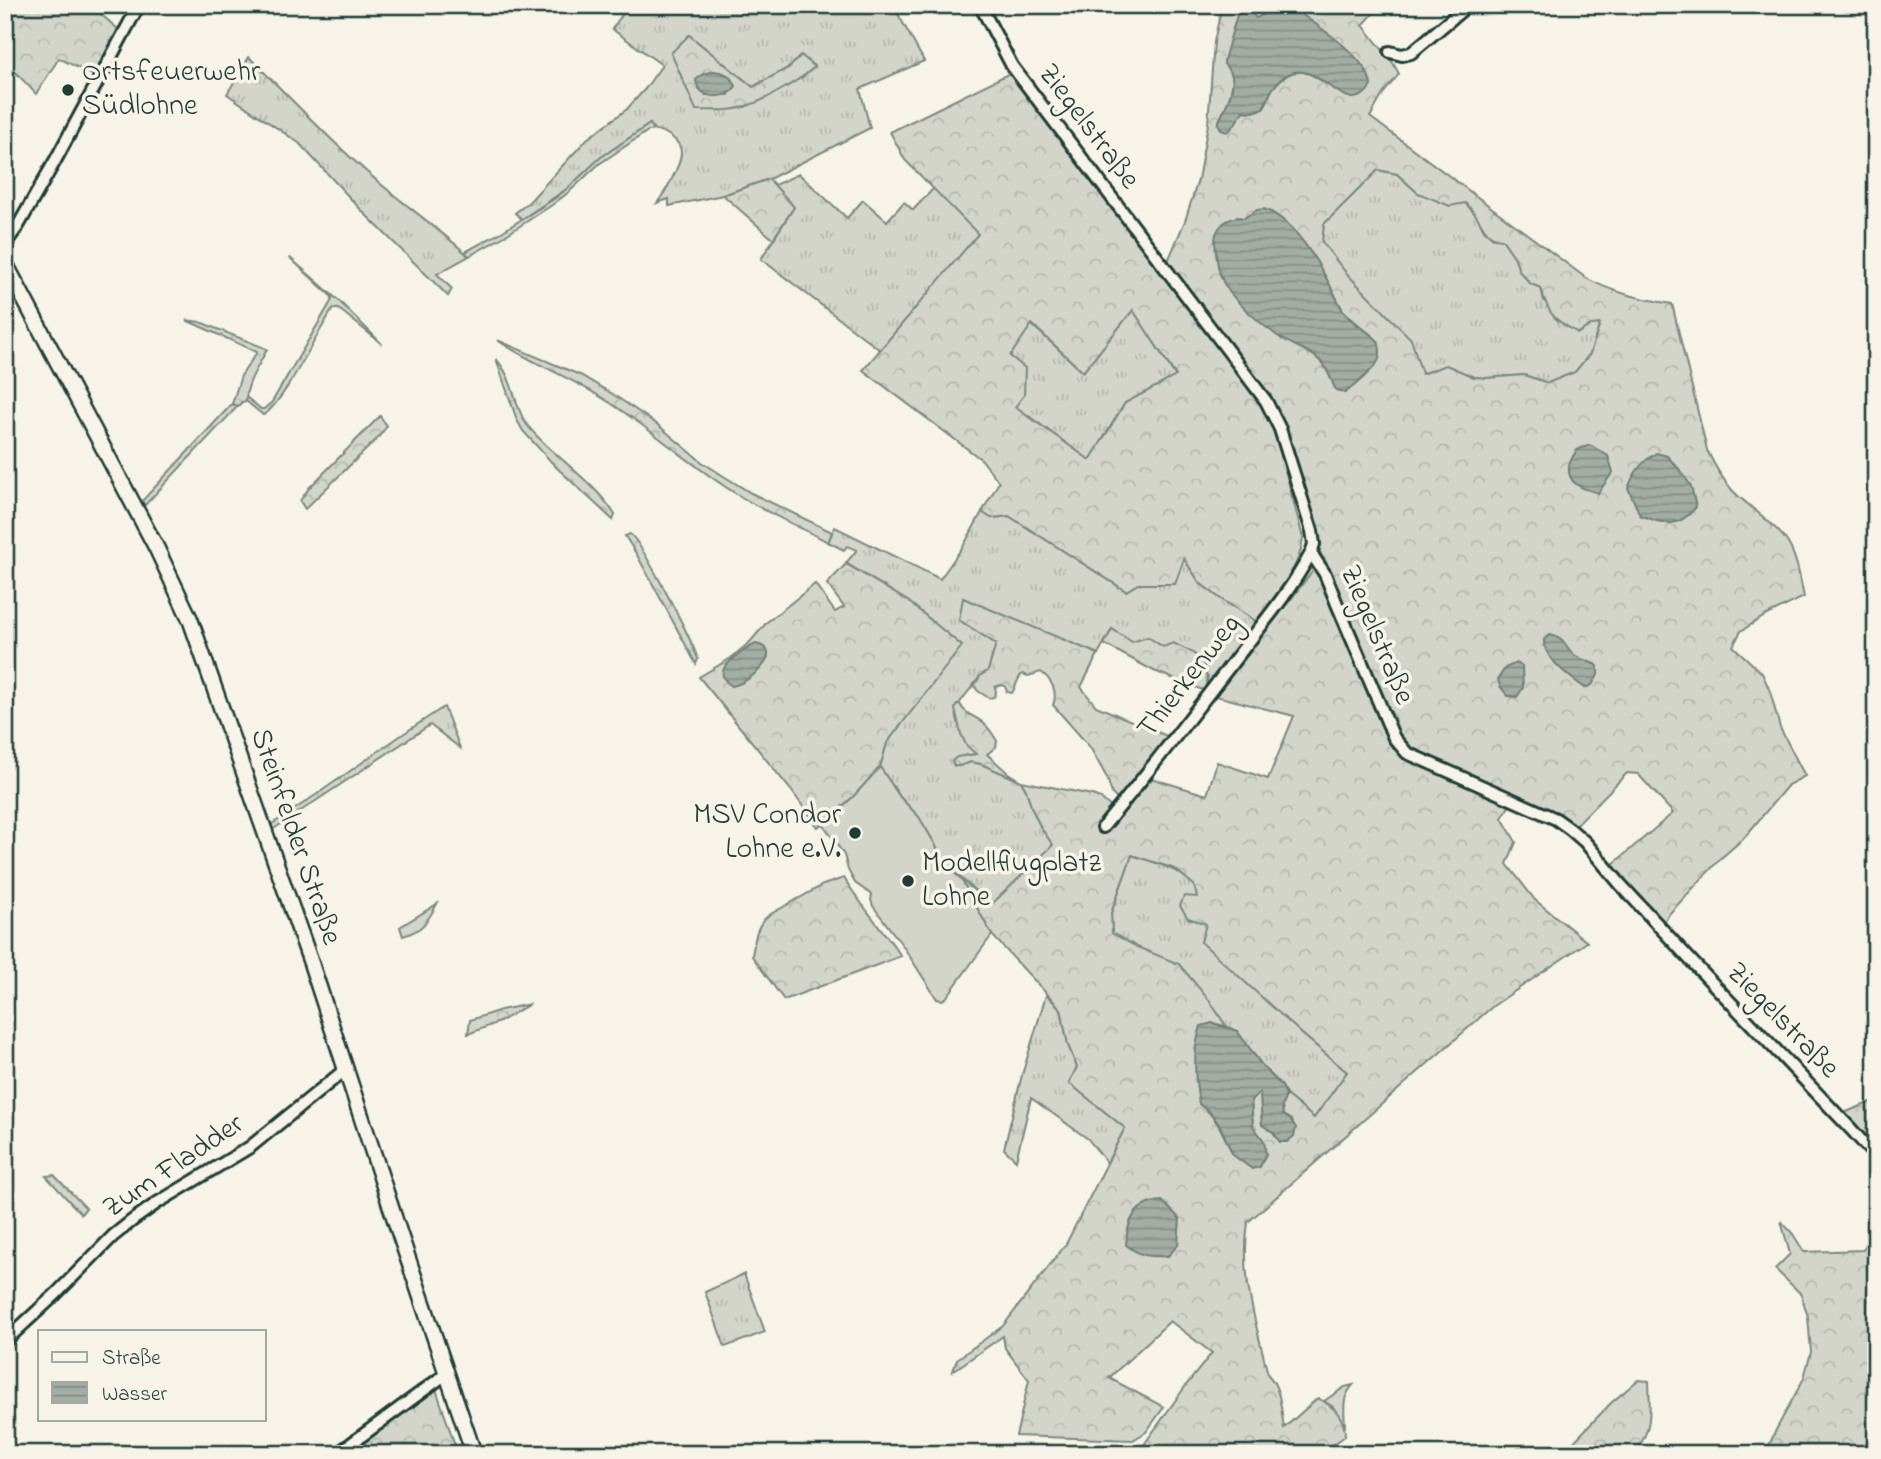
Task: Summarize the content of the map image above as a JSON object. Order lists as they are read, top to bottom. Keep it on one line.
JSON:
{"streets":{"main road":["Steinfelder Straße"],"street":["Ziegelstraße","Thierkenweg","Zum Fladder"]},"crossings":[["Ziegelstraße","Thierkenweg"],["Steinfelder Straße","Zum Fladder"]],"places":["Ortsfeuerwehr Südlohne","MSV Condor Lohne e.V.","Modellflugplatz Lohne"],"legend":["Straße","Wasser"]}
